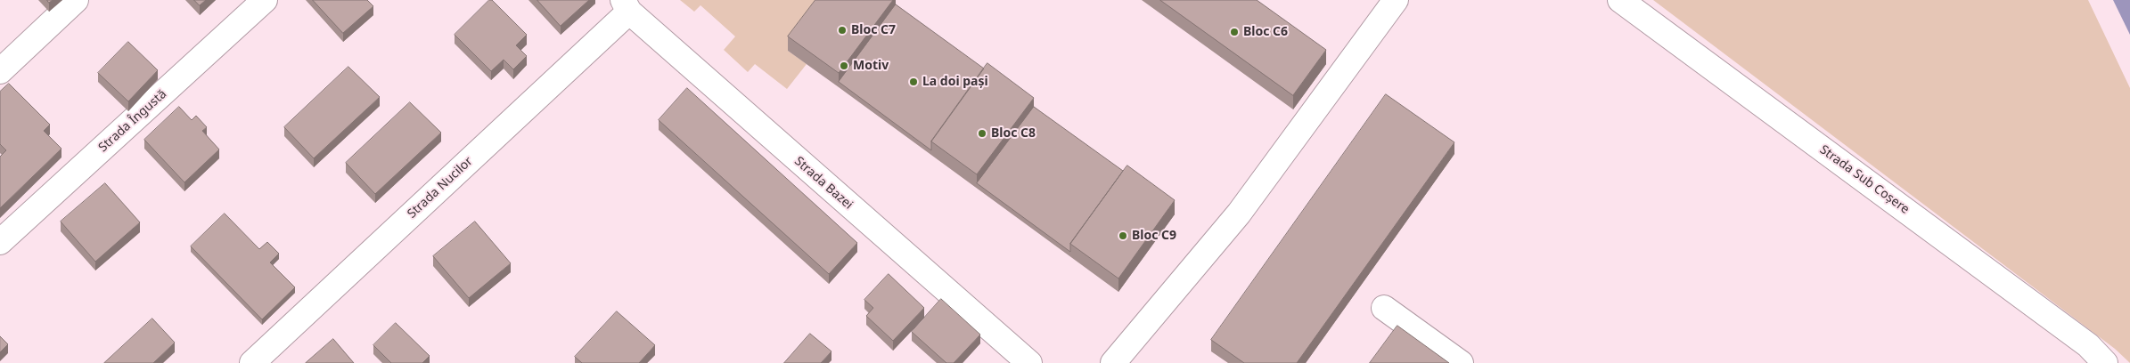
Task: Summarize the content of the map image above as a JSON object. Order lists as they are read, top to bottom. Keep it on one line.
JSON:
{"streets":{"street":["Strada Îngustă","Strada Sub Coșere","Strada Bazei","Strada Nucilor"]},"crossings":[["Strada Bazei","Strada Nucilor"]],"places":["Bloc C7","Bloc C6","Motiv","La doi pași","Bloc C8","Bloc C9"]}
